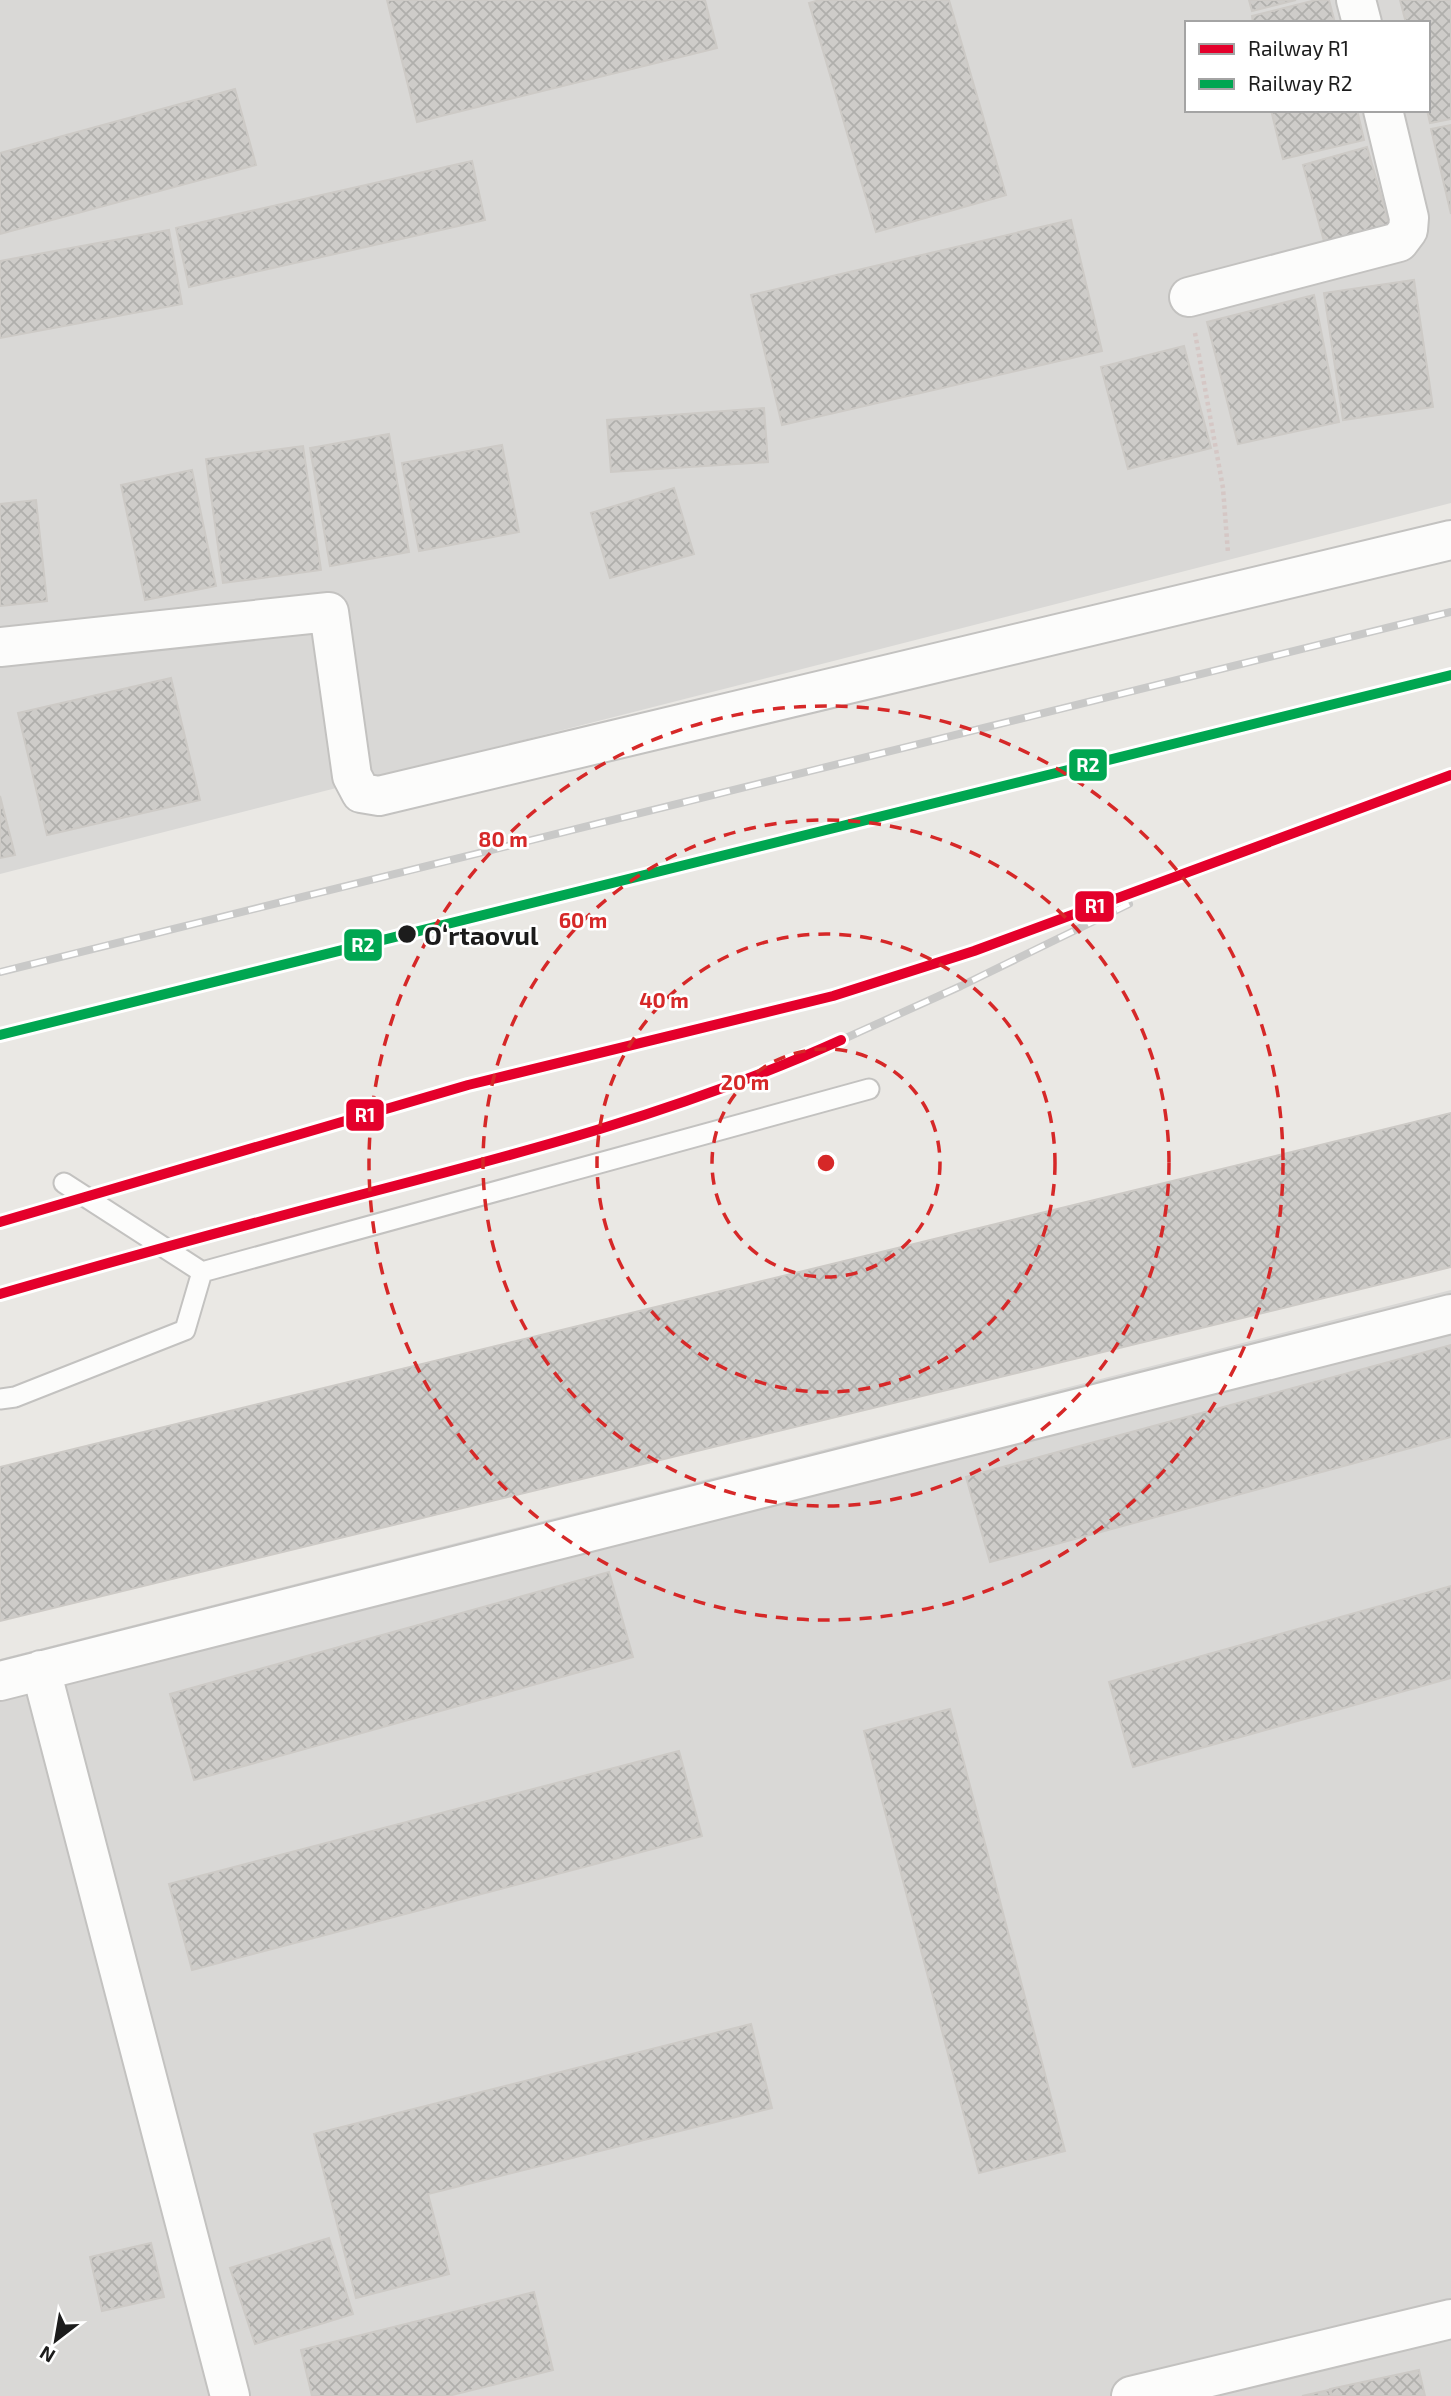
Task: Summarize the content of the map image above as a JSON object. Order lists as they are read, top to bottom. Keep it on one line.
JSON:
{"places":["Oʻrtaovul"],"lines":["rail line R2","rail line R1"],"legend":["Railway R1","Railway R2"],"north":"bottom left","rings":["80 m","60 m","40 m","20 m"]}
